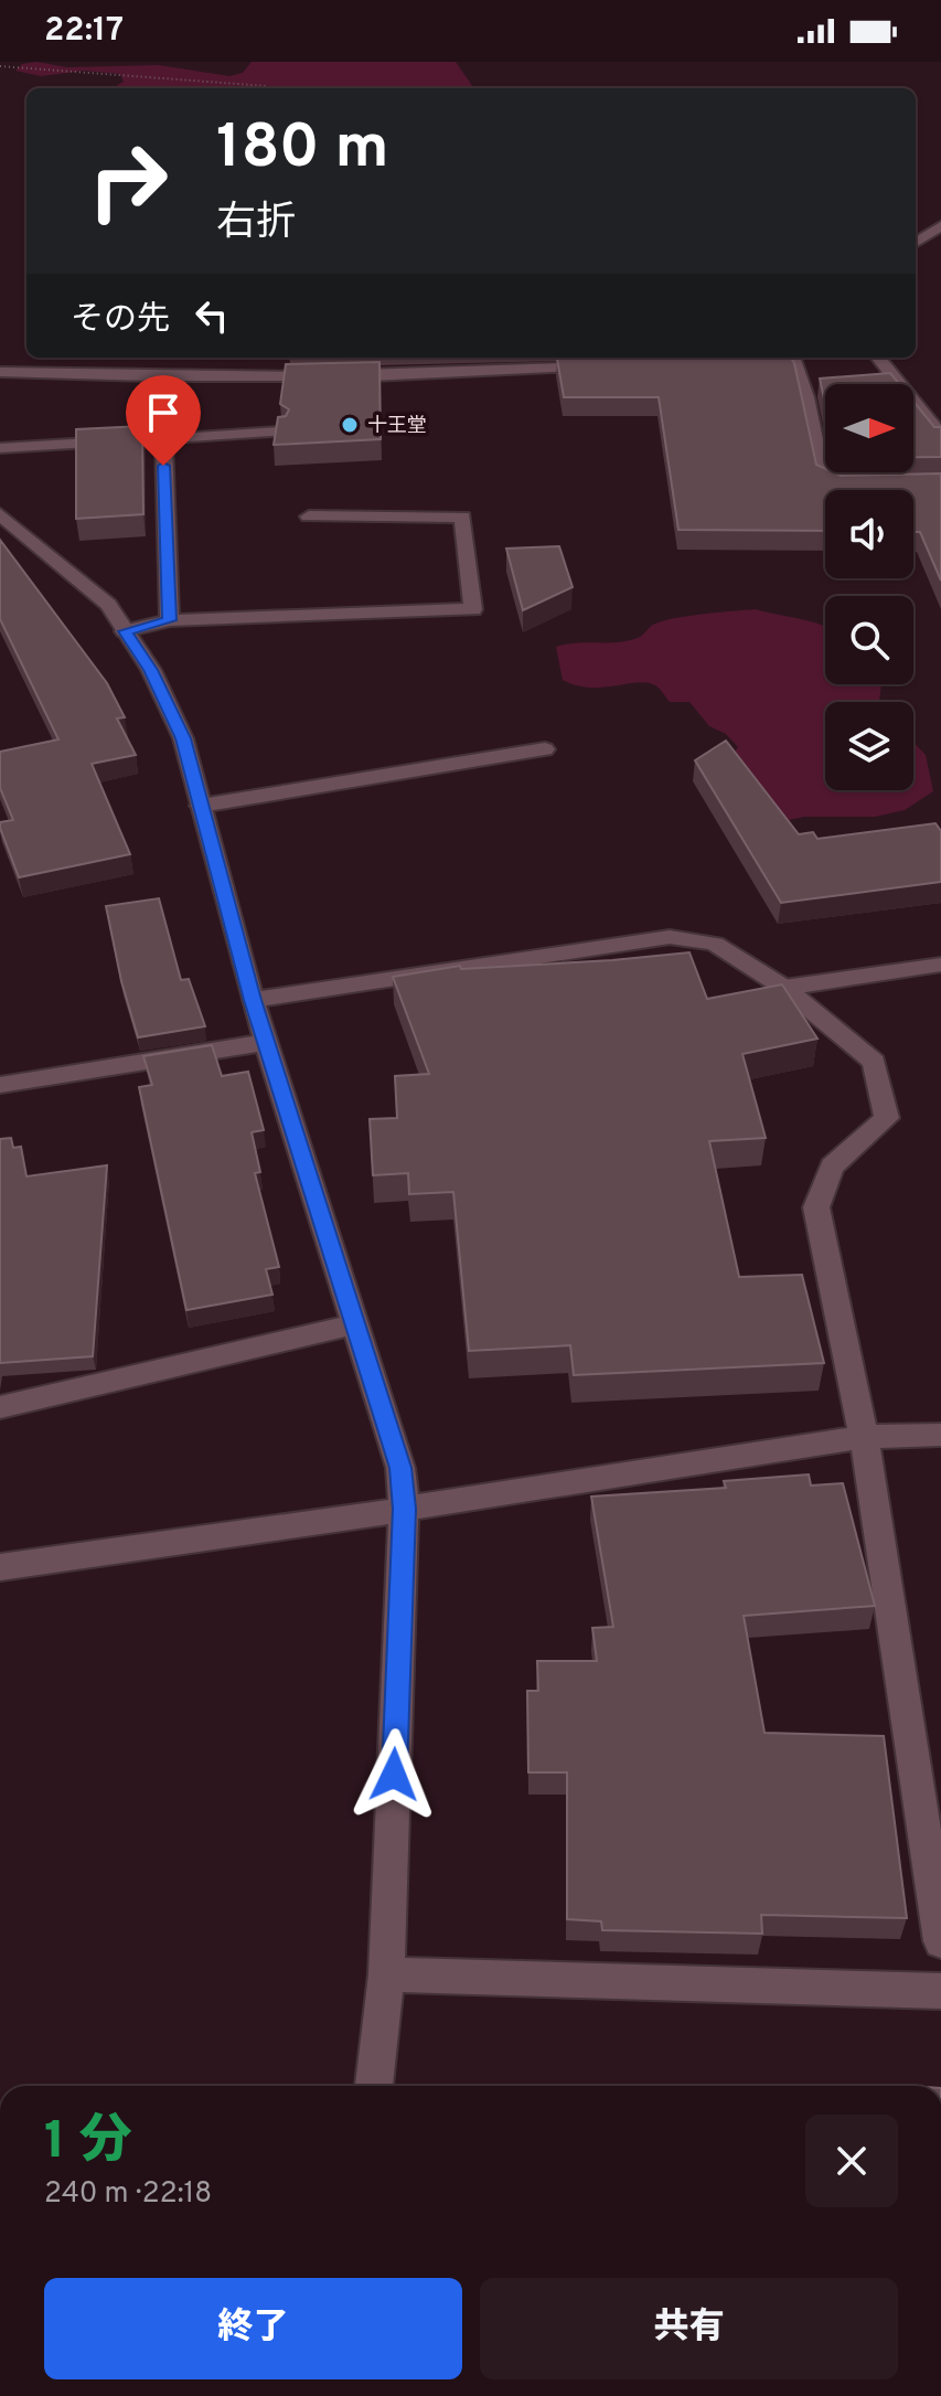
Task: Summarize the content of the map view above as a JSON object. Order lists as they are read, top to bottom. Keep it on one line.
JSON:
{"places":["十王堂"],"north":"right","page":{"status":"22:17","turn":["180 m","右折"],"then":"その先","heading":["1 分","240 m · 22:18"],"buttons":["終了","共有"]}}
